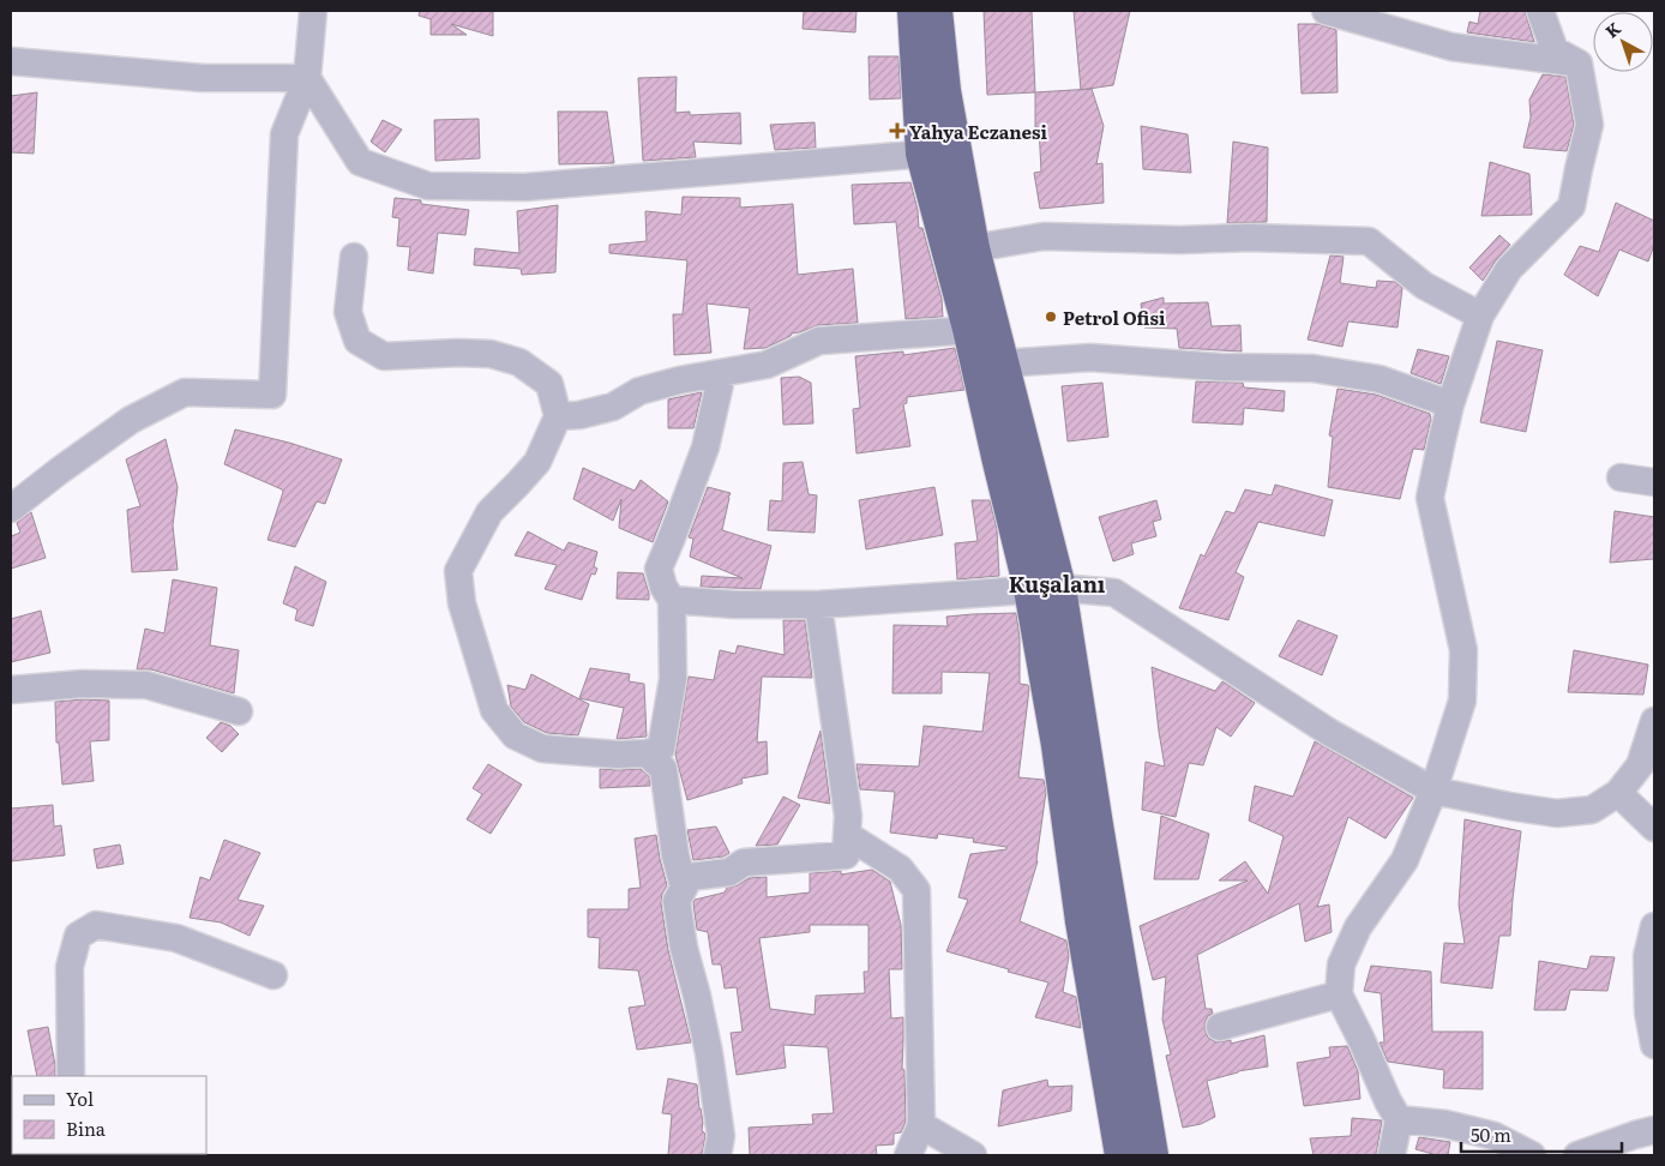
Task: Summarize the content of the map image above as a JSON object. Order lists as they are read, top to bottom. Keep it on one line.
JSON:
{"districts":["Kuşalanı"],"places":{"health":["Yahya Eczanesi"],"other":["Petrol Ofisi"]},"legend":["Yol","Bina"],"scale_bar":"50 m","north":"top left"}
